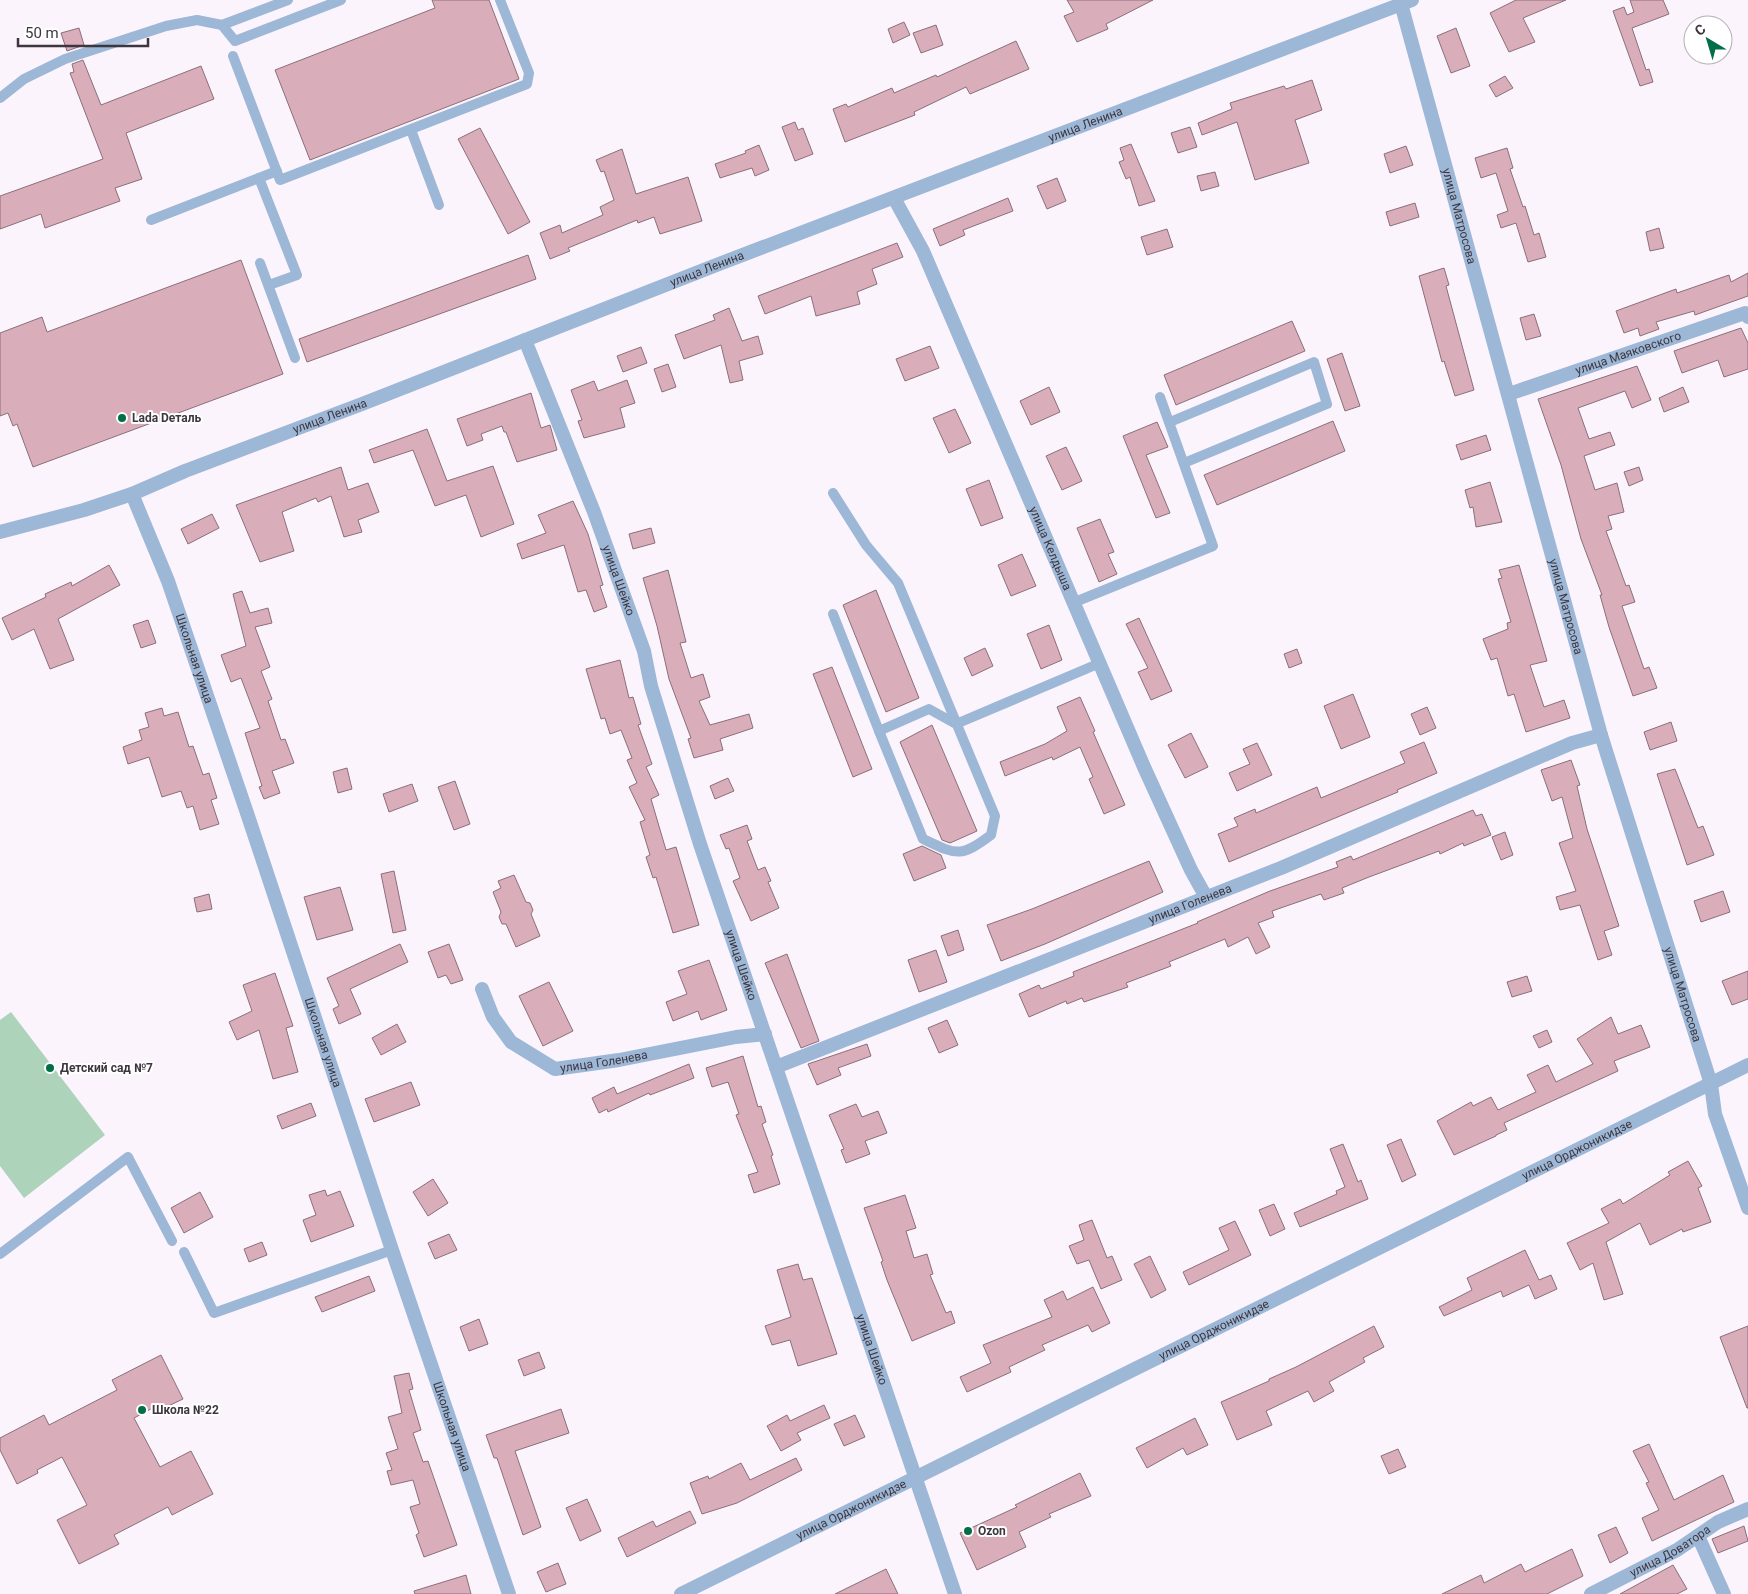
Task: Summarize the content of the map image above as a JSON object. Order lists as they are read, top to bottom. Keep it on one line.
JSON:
{"streets":{"street":["улица Ленина","улица Матросова","улица Маяковского","улица Келдыша","улица Шейко","Школьная улица","улица Голенева","улица Орджоникидзе","улица Доватора"]},"crossings":[["улица Ленина","улица Матросова"],["улица Ленина","улица Келдыша"],["улица Ленина","улица Шейко"],["улица Ленина","Школьная улица"],["улица Матросова","улица Маяковского"],["улица Матросова","улица Голенева"],["улица Матросова","улица Орджоникидзе"],["улица Келдыша","улица Голенева"],["улица Шейко","улица Голенева"],["улица Шейко","улица Орджоникидзе"]],"places":["Lada Dеталь","Детский сад №7","Школа №22","Ozon"],"scale_bar":"50 m","north":"top left"}
